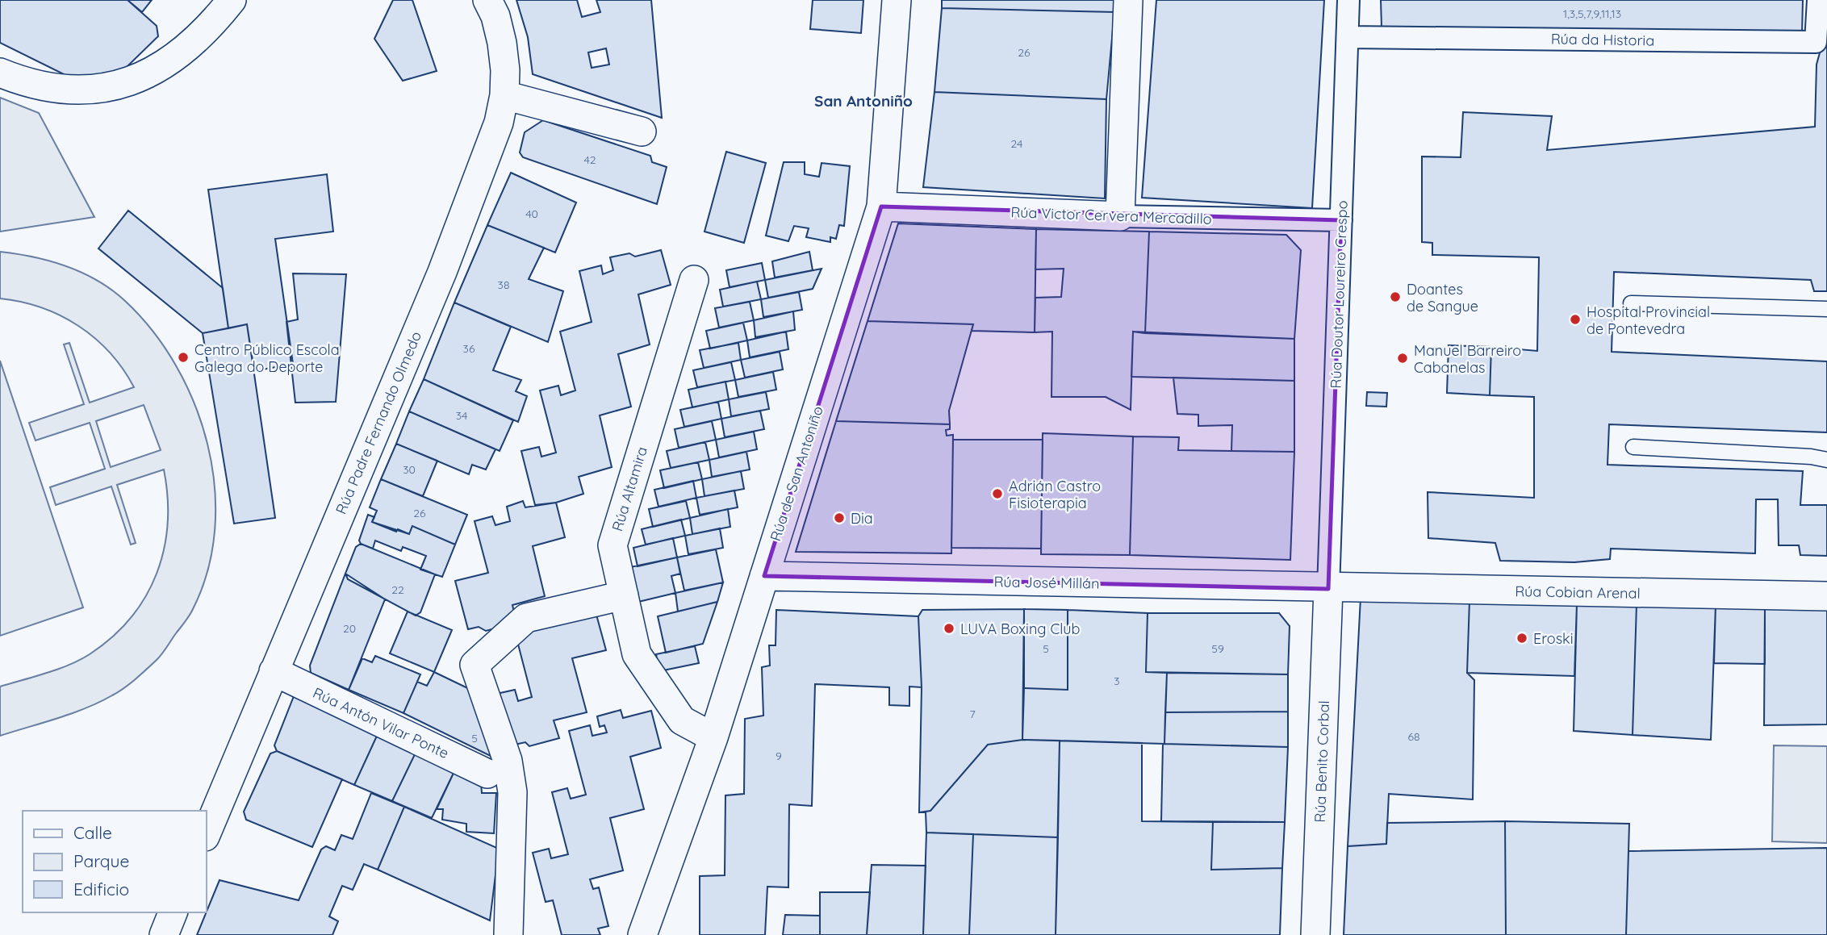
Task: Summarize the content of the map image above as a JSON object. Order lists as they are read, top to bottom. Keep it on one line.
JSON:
{"streets":{"street":["Rúa da Historia","Rúa Victor Cervera Mercadillo","Rúa Doutor Loureiro Crespo","Rúa Padre Fernando Olmedo","Rúa de San Antoniño","Rúa Altamira","Rúa José Millán","Rúa Cobian Arenal","Rúa Antón Vilar Ponte","Rúa Benito Corbal"]},"crossings":[["Rúa da Historia","Rúa Doutor Loureiro Crespo"],["Rúa Victor Cervera Mercadillo","Rúa Doutor Loureiro Crespo"],["Rúa Victor Cervera Mercadillo","Rúa de San Antoniño"],["Rúa Doutor Loureiro Crespo","Rúa José Millán"],["Rúa Doutor Loureiro Crespo","Rúa Cobian Arenal"],["Rúa Doutor Loureiro Crespo","Rúa Benito Corbal"],["Rúa Padre Fernando Olmedo","Rúa Antón Vilar Ponte"],["Rúa de San Antoniño","Rúa Altamira"],["Rúa de San Antoniño","Rúa José Millán"],["Rúa José Millán","Rúa Cobian Arenal"],["Rúa José Millán","Rúa Benito Corbal"],["Rúa Cobian Arenal","Rúa Benito Corbal"]],"districts":["San Antoniño"],"places":["Doantes de Sangue","Hospital Provincial de Pontevedra","Centro Público Escola Galega do Deporte","Manuel Barreiro Cabanelas","Adrián Castro Fisioterapia","Dia","LUVA Boxing Club","Eroski"],"house_numbers":["1,3,5,7,9,11,13","26","24","42","40","38","36","34","30","26","22","20","5","59","3","7","68","5","9"],"legend":["Calle","Parque","Edificio"]}
